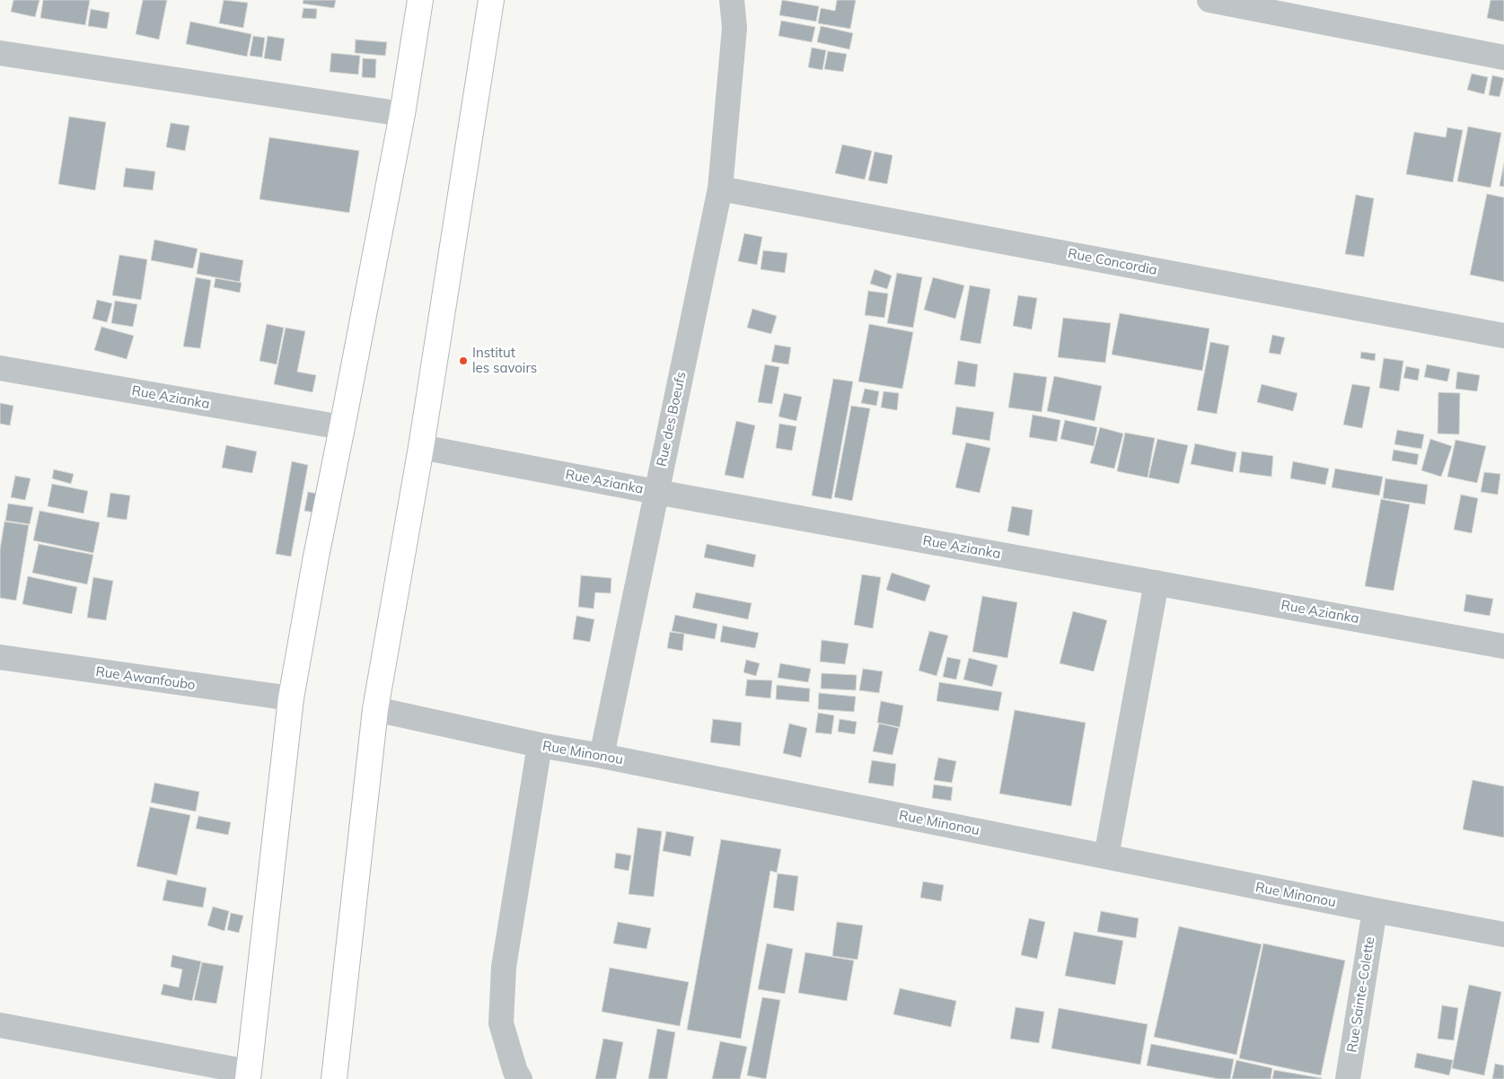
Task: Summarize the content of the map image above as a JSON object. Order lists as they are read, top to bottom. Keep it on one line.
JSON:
{"streets":{"street":["Rue Concordia","Rue Azianka","Rue des Boeufs","Rue Awanfoubo","Rue Minonou","Rue Sainte-Colette"]},"crossings":[["Rue Concordia","Rue des Boeufs"],["Rue Azianka","Rue des Boeufs"],["Rue des Boeufs","Rue Minonou"],["Rue Minonou","Rue Sainte-Colette"]],"places":["Institut les savoirs"]}
